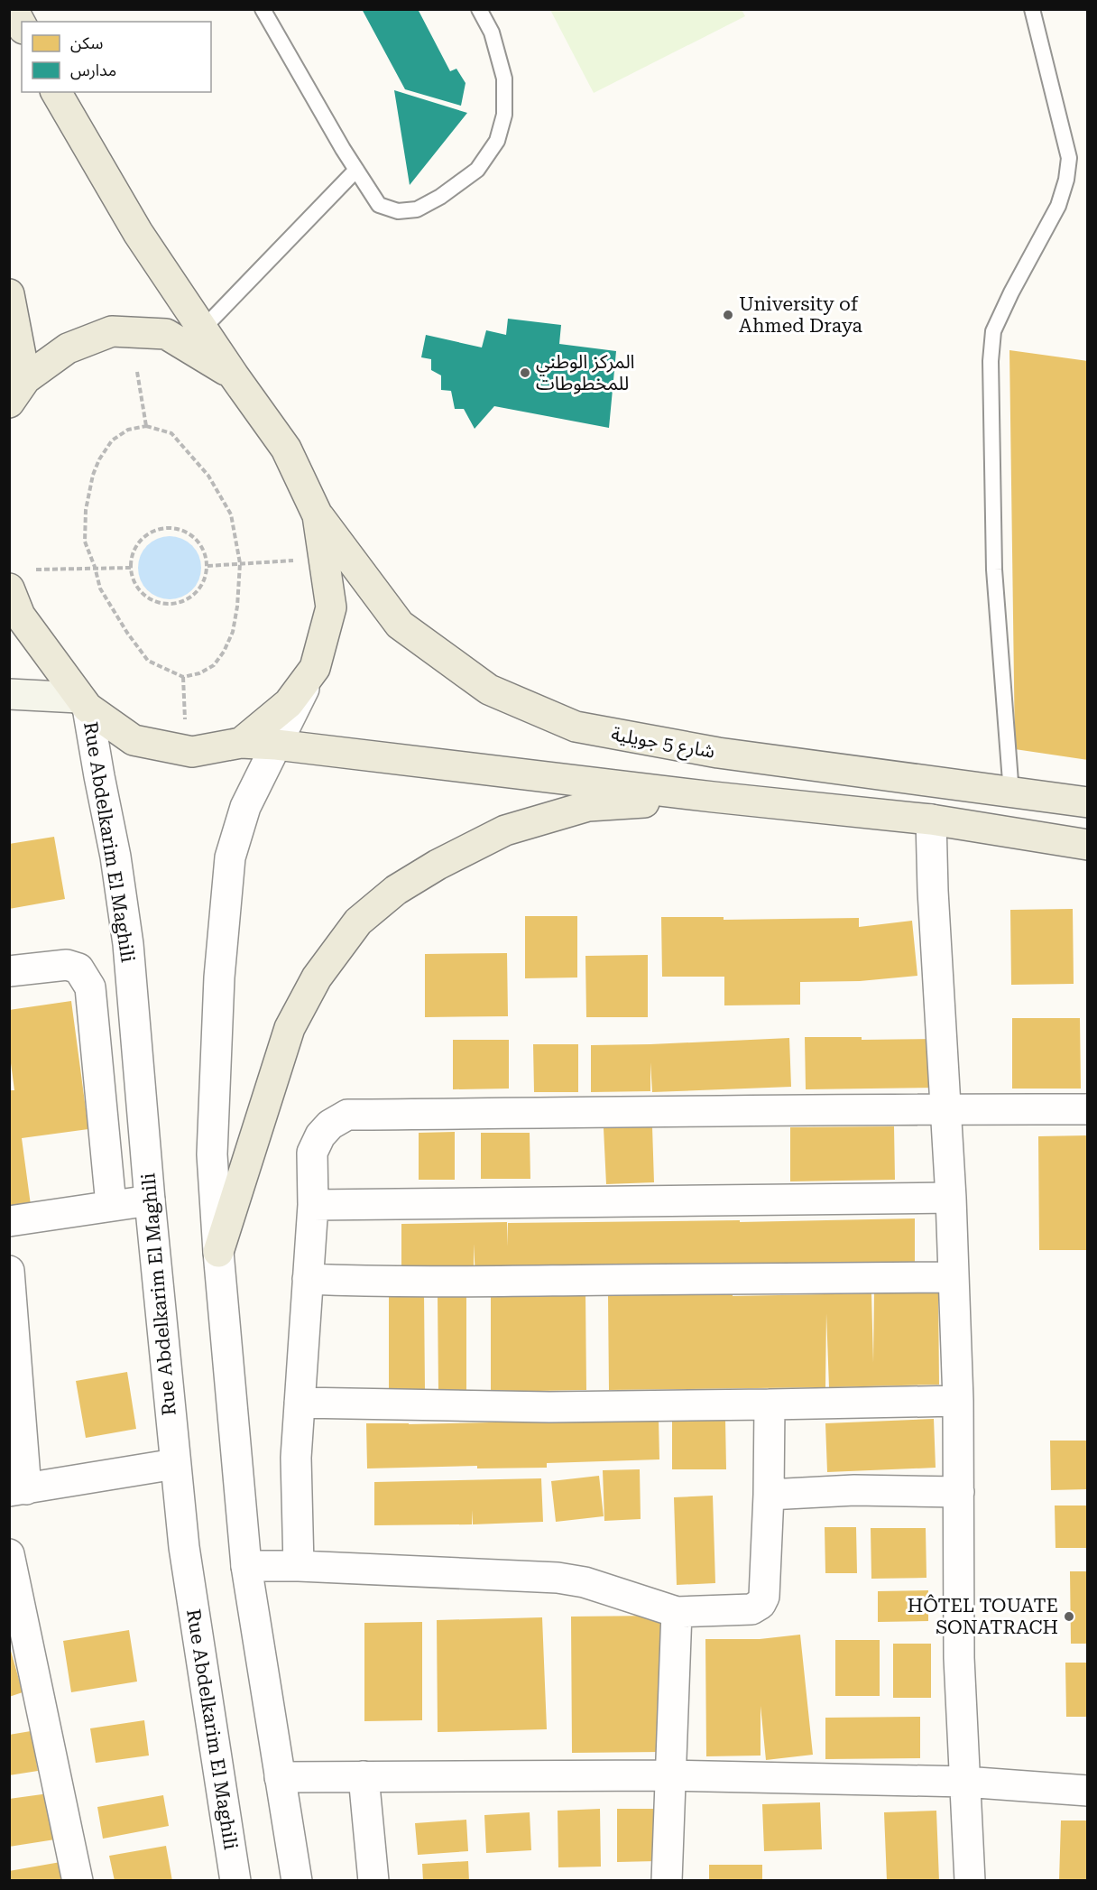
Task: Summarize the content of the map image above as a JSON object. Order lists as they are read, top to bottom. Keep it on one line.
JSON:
{"streets":{"main road":["شارع 5 جويلية"],"street":["Rue Abdelkarim El Maghili"]},"places":["University of Ahmed Draya","المركز الوطني للمخطوطات","HÔTEL TOUATE SONATRACH"],"legend":["سكن","مدارس"]}
